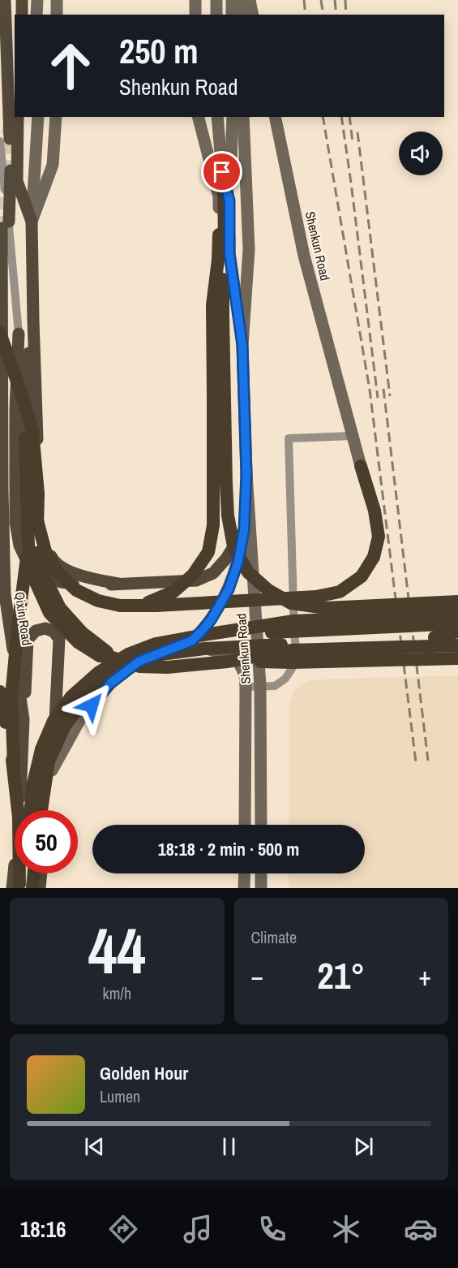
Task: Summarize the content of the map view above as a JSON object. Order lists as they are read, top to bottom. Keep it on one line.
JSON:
{"streets":{"main road":["Shenkun Road","Qixin Road"]},"page":{"turn":["250 m","Shenkun Road"],"limit":"50","trip":"18:18 · 2 min · 500 m","tile":[["44","km/h"],"Climate"],"heat":["−","21°","+"],"song":["Golden Hour","Lumen"],"tabs":"18:16"}}
